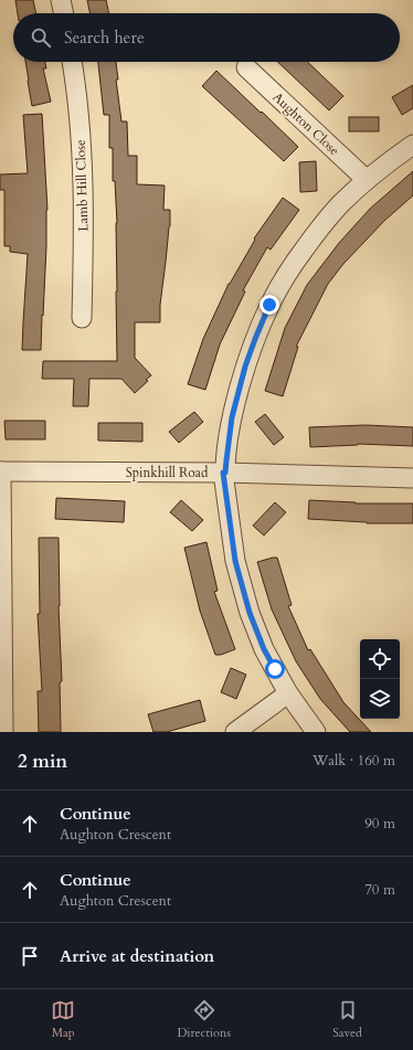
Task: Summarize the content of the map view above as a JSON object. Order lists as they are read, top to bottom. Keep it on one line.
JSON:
{"streets":{"street":["Aughton Close","Lamb Hill Close","Spinkhill Road"]},"page":{"search":"Search here","heading":["2 min","Walk · 160 m"],"list":[["Continue","Aughton Crescent","90 m"],["Continue","Aughton Crescent","70 m"],"Arrive at destination"],"nav":["Map","Directions","Saved"]}}
